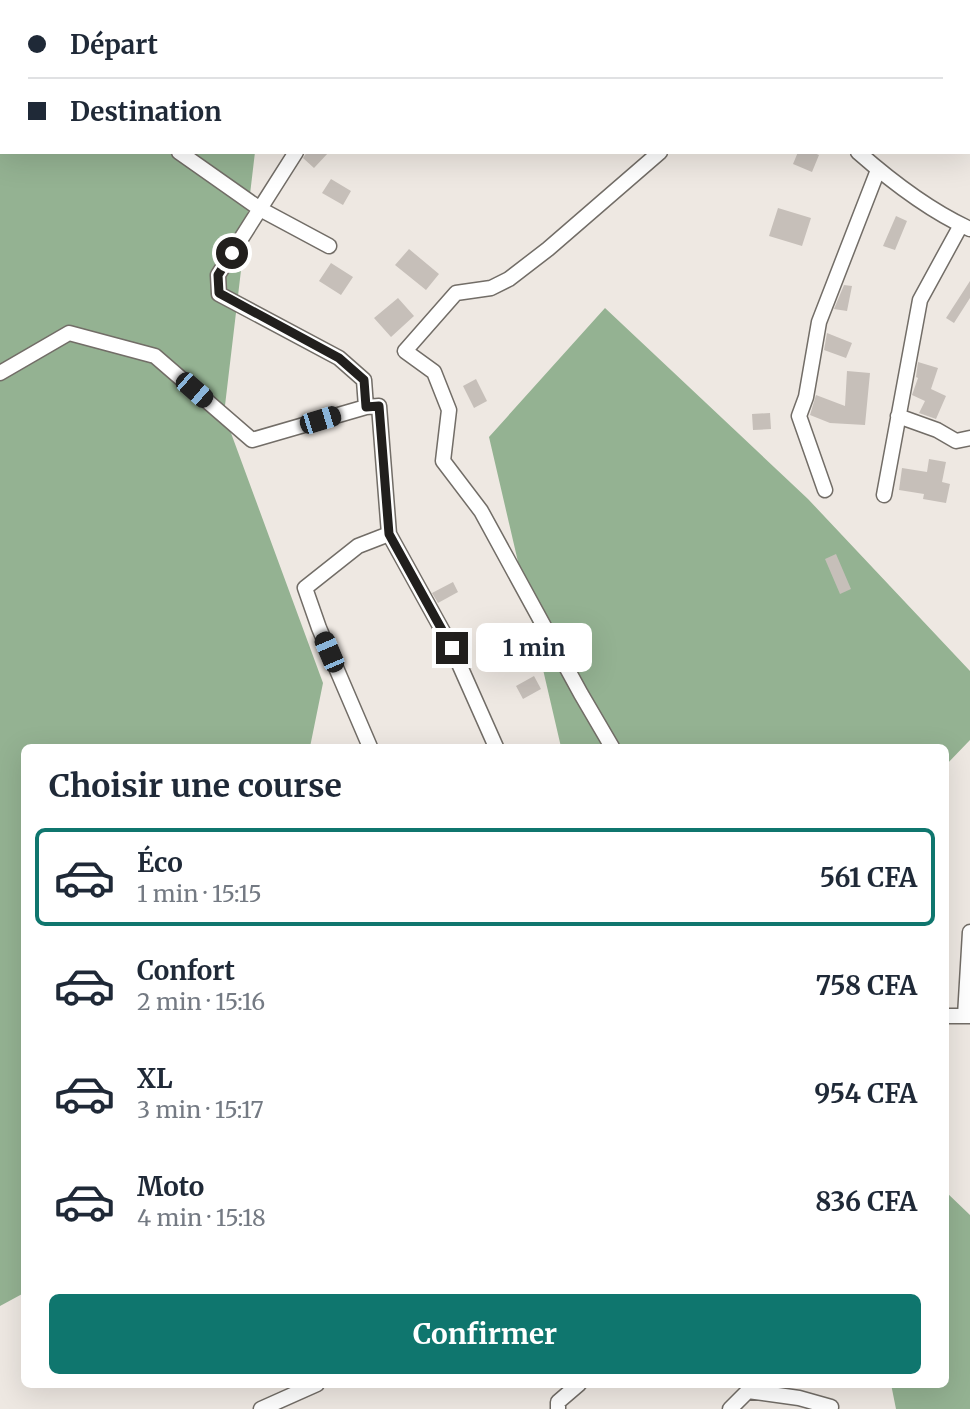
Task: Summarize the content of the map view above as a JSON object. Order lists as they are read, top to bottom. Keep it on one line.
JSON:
{"page":{"banner":["Départ","Destination"],"bubble":"1 min","heading":"Choisir une course","list":[{"name":"Éco","note":"1 min · 15:15","value":"561 CFA"},{"name":"Confort","note":"2 min · 15:16","value":"758 CFA"},{"name":"XL","note":"3 min · 15:17","value":"954 CFA"},{"name":"Moto","note":"4 min · 15:18","value":"836 CFA"}],"buttons":"Confirmer"}}
